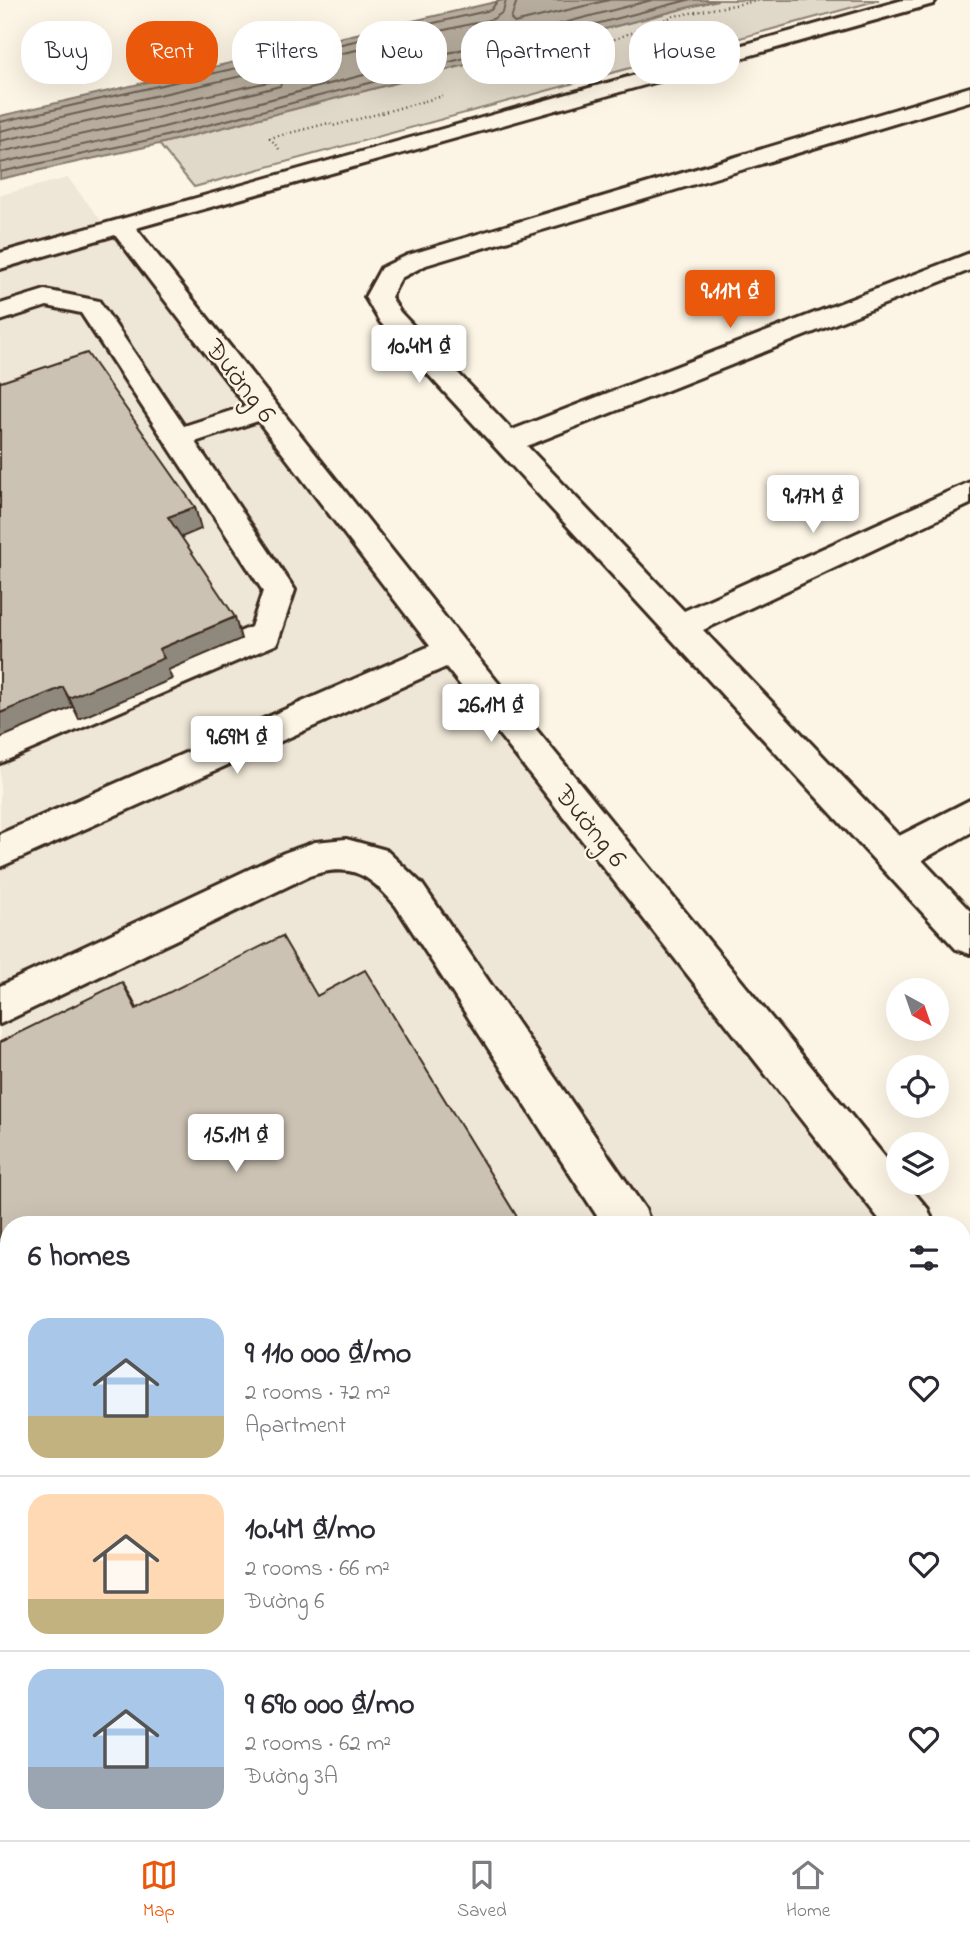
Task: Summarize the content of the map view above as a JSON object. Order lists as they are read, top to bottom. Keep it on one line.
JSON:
{"streets":{"street":["Đường 6"]},"north":"bottom right","page":{"chip":["Buy","Rent","Filters","New","Apartment","House"],"price":["9.11M ₫","10.4M ₫","9.17M ₫","26.1M ₫","9.69M ₫","15.1M ₫"],"heading":"6 homes","list":[{"name":"9 110 000 ₫/mo","note":"2 rooms · 72 m² · Apartment"},{"name":"10.4M ₫/mo","note":"2 rooms · 66 m² · Đường 6"},{"name":"9 690 000 ₫/mo","note":"2 rooms · 62 m² · Đường 3A"}],"tabs":["Map","Saved","Home"]}}
